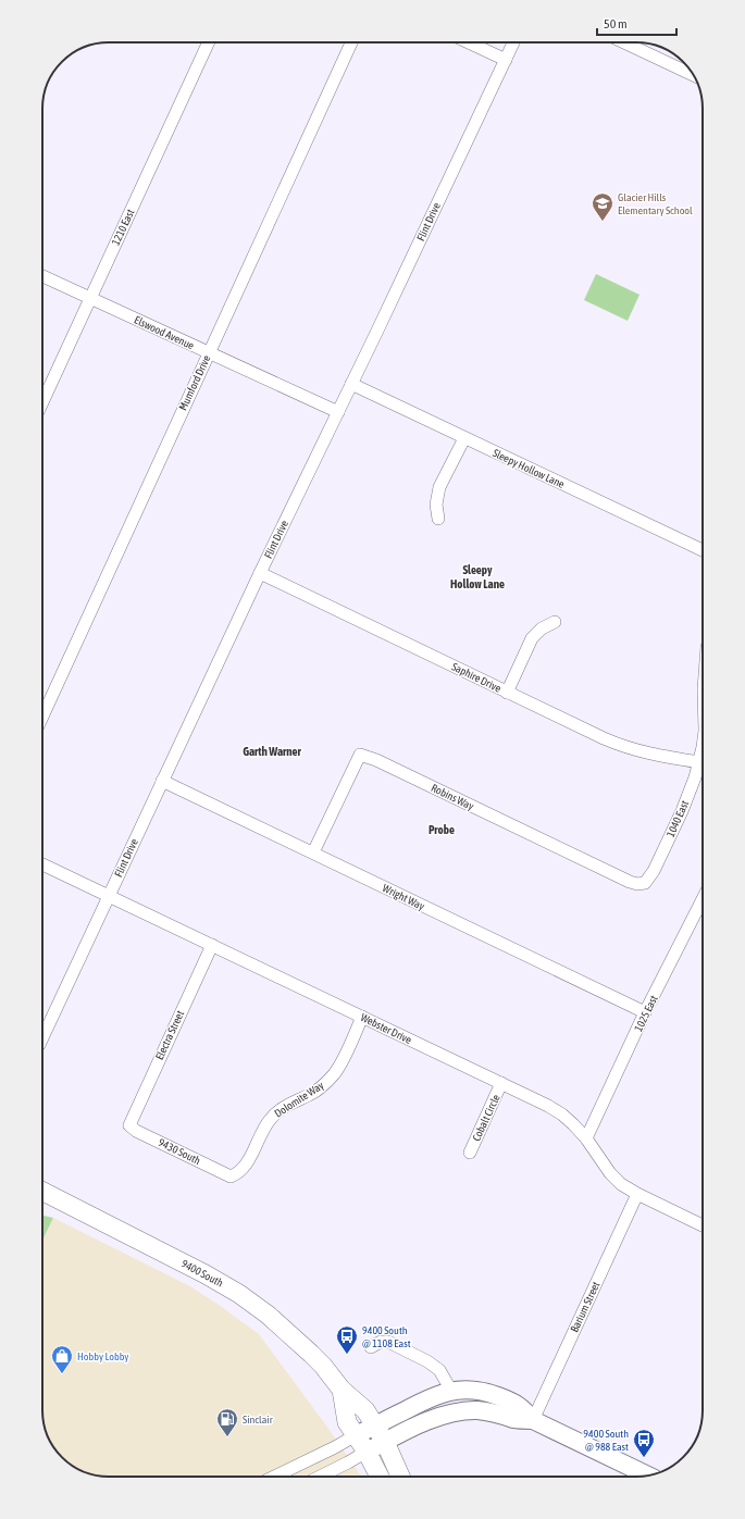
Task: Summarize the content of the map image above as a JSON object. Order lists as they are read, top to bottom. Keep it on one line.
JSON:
{"streets":{"main road":["9400 South"],"street":["Flint Drive","1210 East","Elswood Avenue","Mumford Drive","Sleepy Hollow Lane","Saphire Drive","Robins Way","1040 East","Wright Way","1025 East","Webster Drive","Electra Street","Dolomite Way","Cobalt Circle","9430 South","Barium Street"]},"crossings":[["Flint Drive","Elswood Avenue"],["Flint Drive","Sleepy Hollow Lane"],["Flint Drive","Saphire Drive"],["Flint Drive","Wright Way"],["Flint Drive","Webster Drive"],["1210 East","Elswood Avenue"],["Elswood Avenue","Mumford Drive"],["Saphire Drive","1040 East"],["Robins Way","1040 East"],["Robins Way","Wright Way"],["Wright Way","1025 East"],["1025 East","Webster Drive"],["Webster Drive","Electra Street"],["Webster Drive","Dolomite Way"],["Webster Drive","Cobalt Circle"],["Webster Drive","Barium Street"],["Electra Street","9430 South"],["Dolomite Way","9430 South"]],"districts":["Sleepy Hollow Lane","Garth Warner","Probe"],"places":{"school or university":["Glacier Hills Elementary School"],"bus stop":["9400 South @ 1108 East","9400 South @ 988 East"],"shop":["Hobby Lobby"],"fuel station":["Sinclair"]},"scale_bar":"50 m"}
